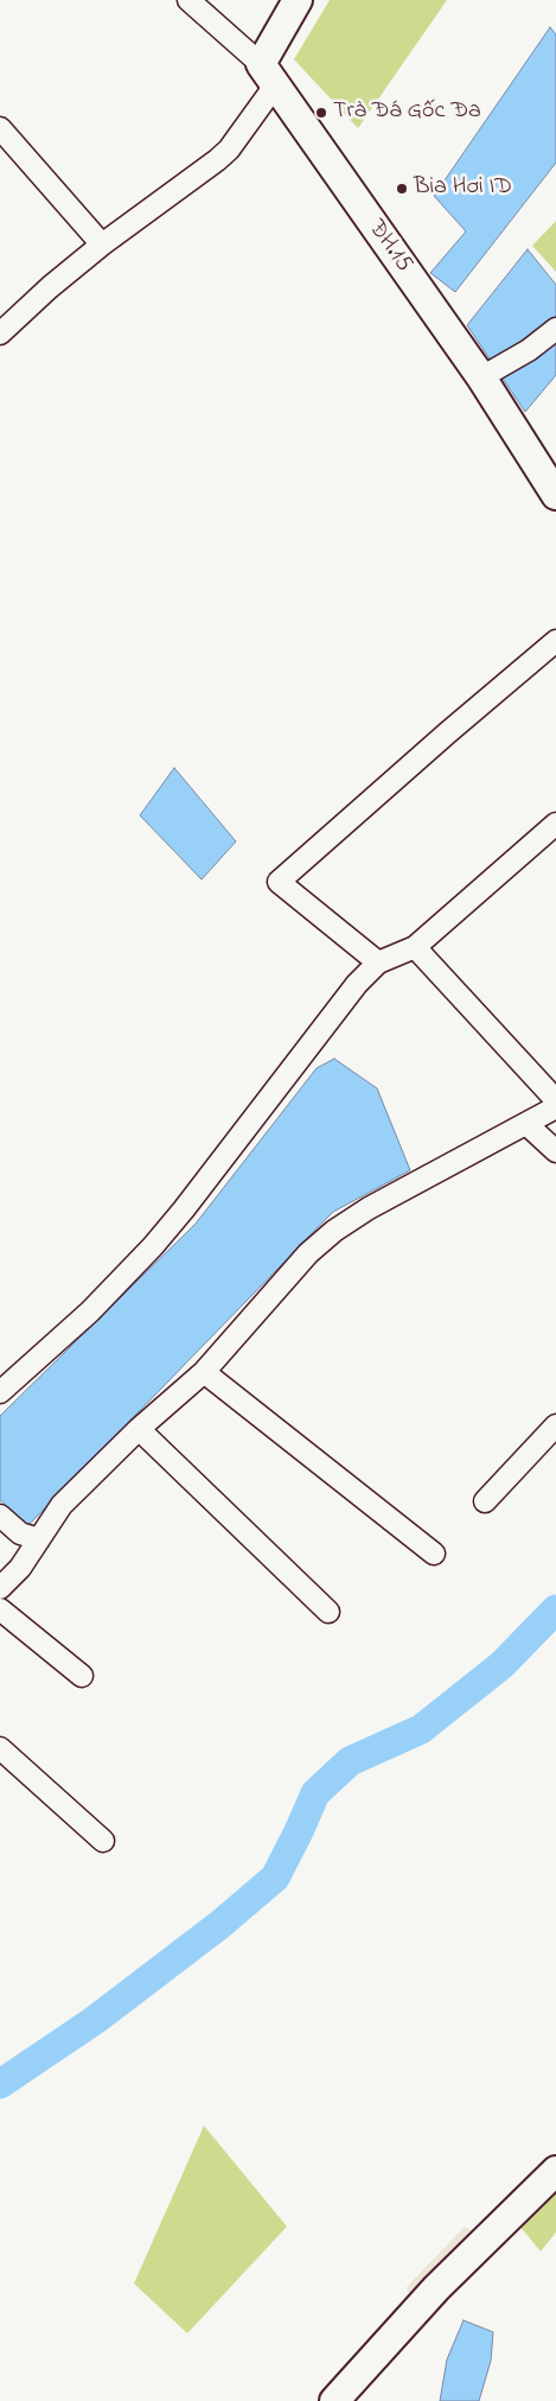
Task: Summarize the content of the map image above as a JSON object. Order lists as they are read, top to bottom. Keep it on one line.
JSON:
{"streets":{"main road":["ĐH.15"]},"places":["Trà Đá Gốc Đa","Bia Hơi ID"]}
